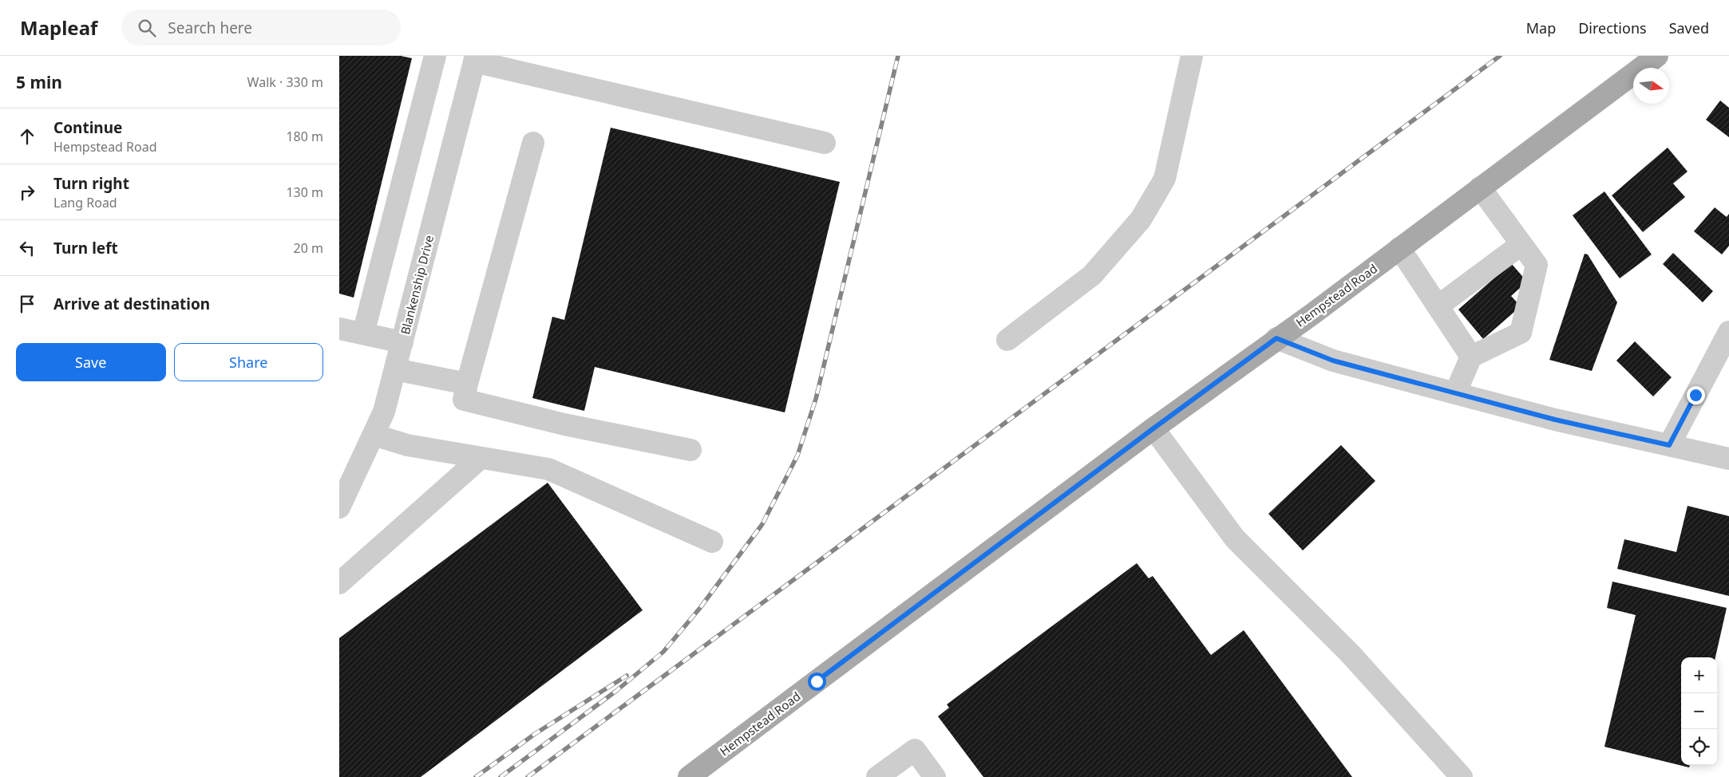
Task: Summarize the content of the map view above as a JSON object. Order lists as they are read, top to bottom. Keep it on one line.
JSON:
{"streets":{"main road":["Hempstead Road"],"street":["Blankenship Drive"]},"north":"right","page":{"header":"Mapleaf","search":"Search here","nav":["Map","Directions","Saved"],"heading":["5 min","Walk · 330 m"],"list":[["Continue","Hempstead Road","180 m"],["Turn right","Lang Road","130 m"],["Turn left","20 m"],"Arrive at destination"],"buttons":["Save","Share"],"map_buttons":["+","−"]}}
